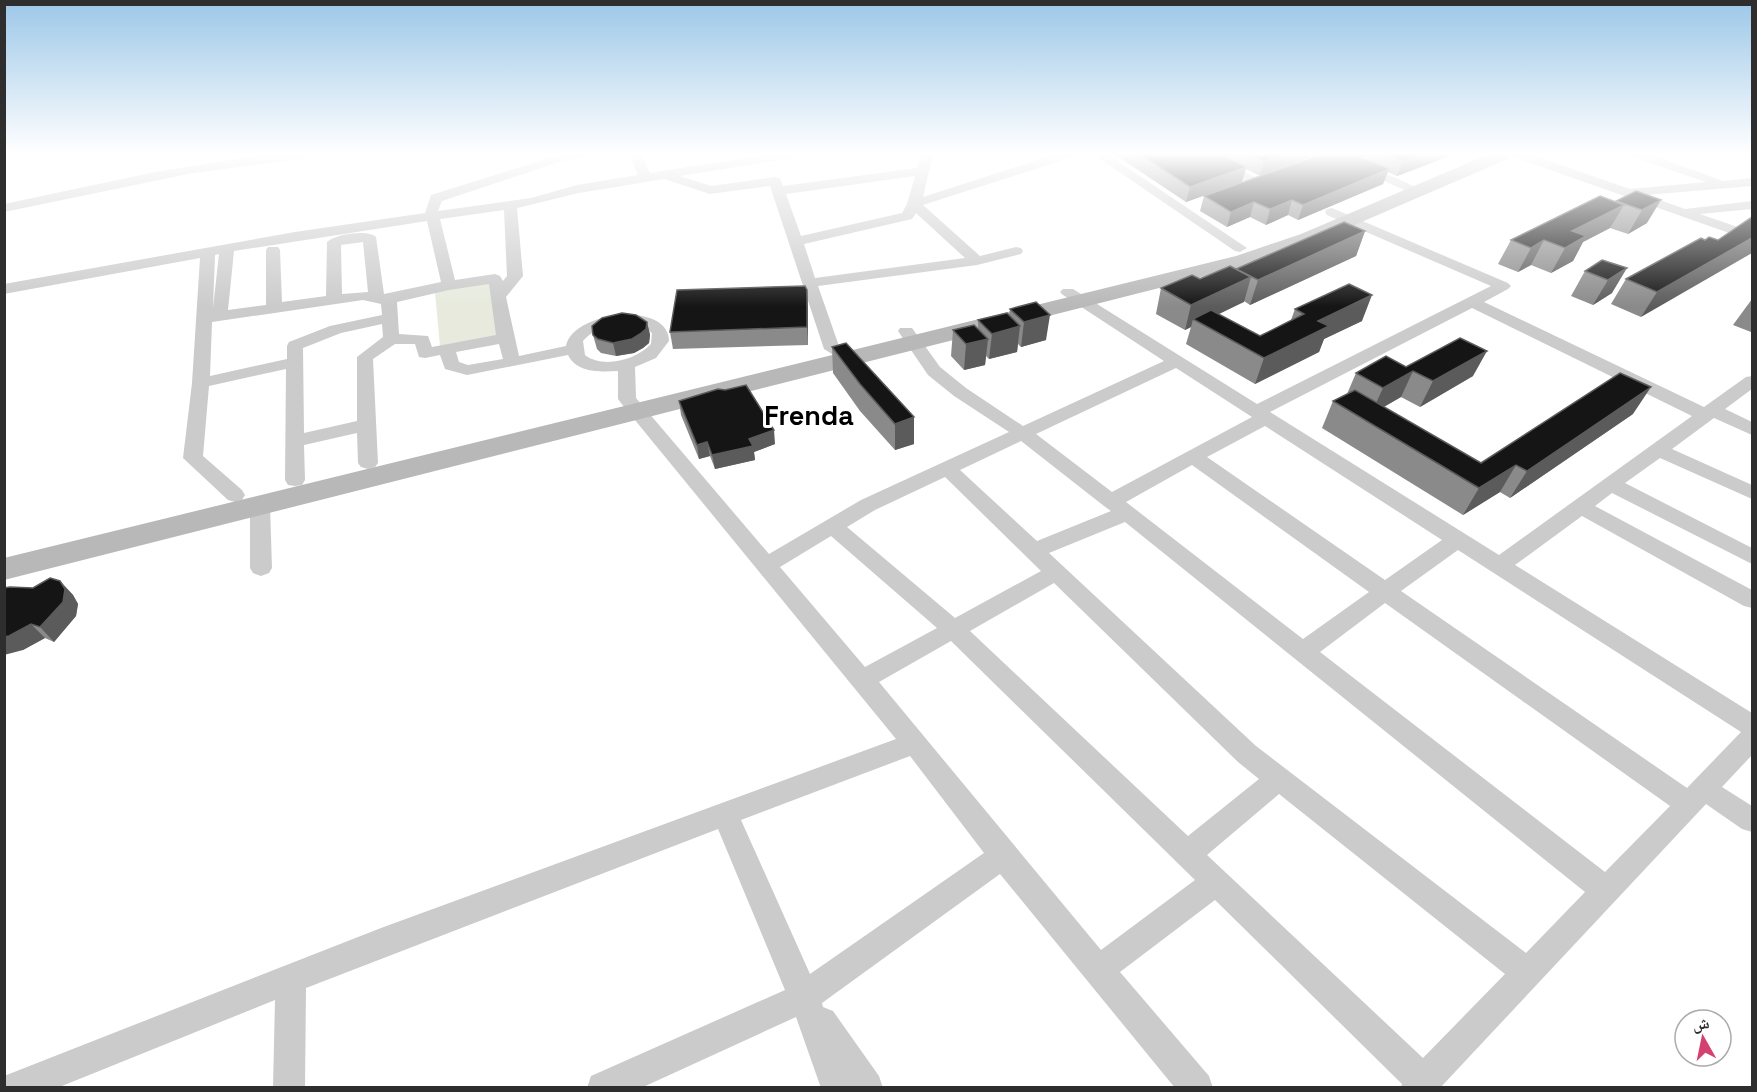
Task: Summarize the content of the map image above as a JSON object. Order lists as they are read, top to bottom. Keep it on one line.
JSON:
{"districts":["Frenda"],"north":"top"}
